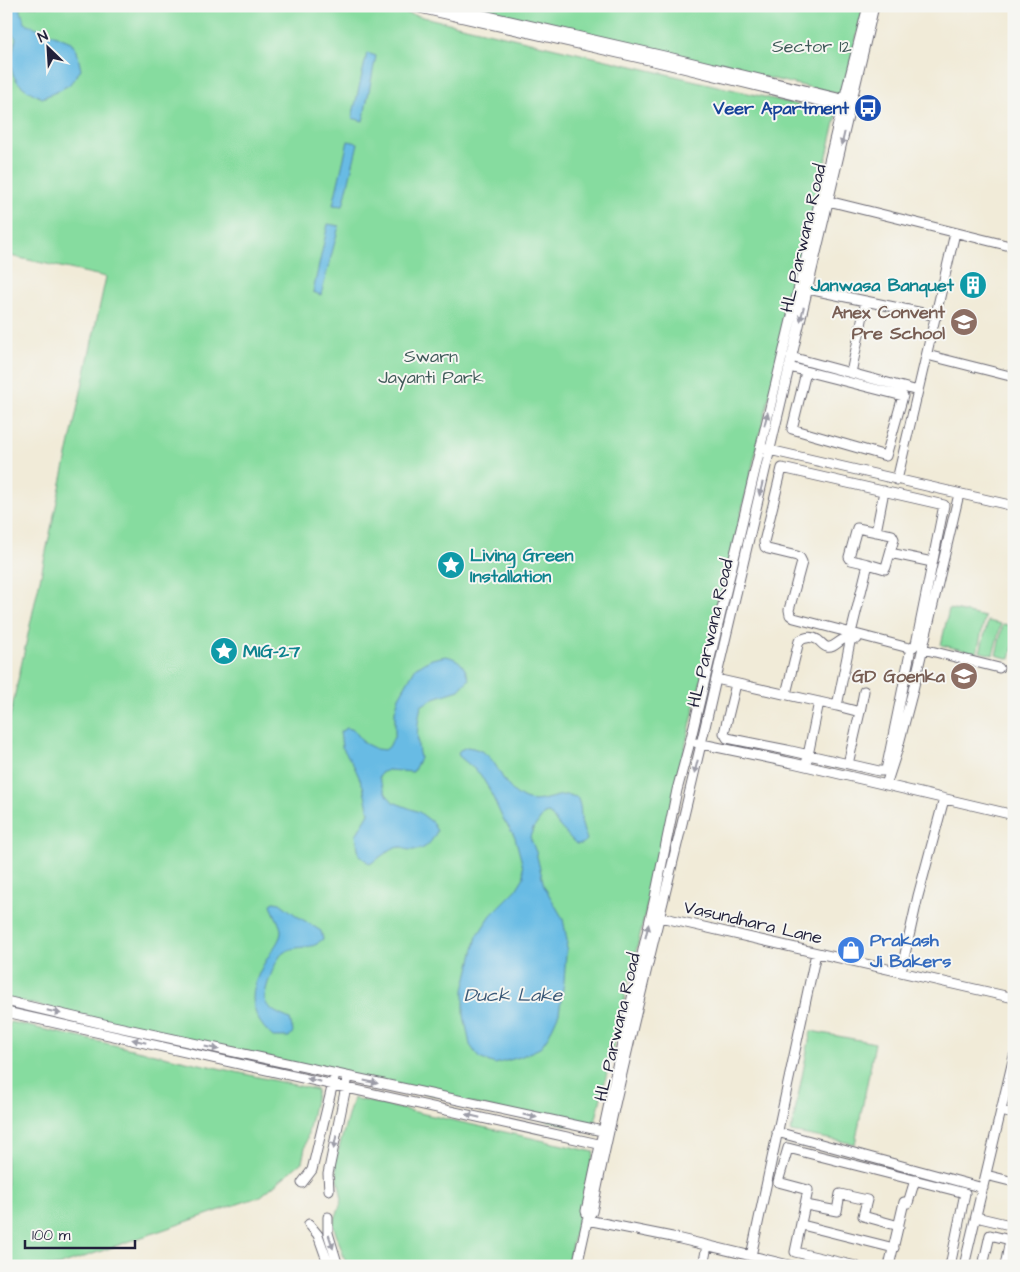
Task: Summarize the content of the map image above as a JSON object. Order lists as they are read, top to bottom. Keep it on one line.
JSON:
{"streets":{"street":["HL Parwana Road","Vasundhara Lane"]},"crossings":[["HL Parwana Road","Vasundhara Lane"]],"water":["Duck Lake"],"parks":["Sector 12","Swarn Jayanti Park"],"places":{"bus stop":["Veer Apartment"],"building":["Janwasa Banquet"],"school or university":["Anex Convent Pre School","GD Goenka"],"place":["Living Green Installation","MIG-27"],"shop":["Prakash Ji Bakers"]},"scale_bar":"100 m","north":"top left"}
